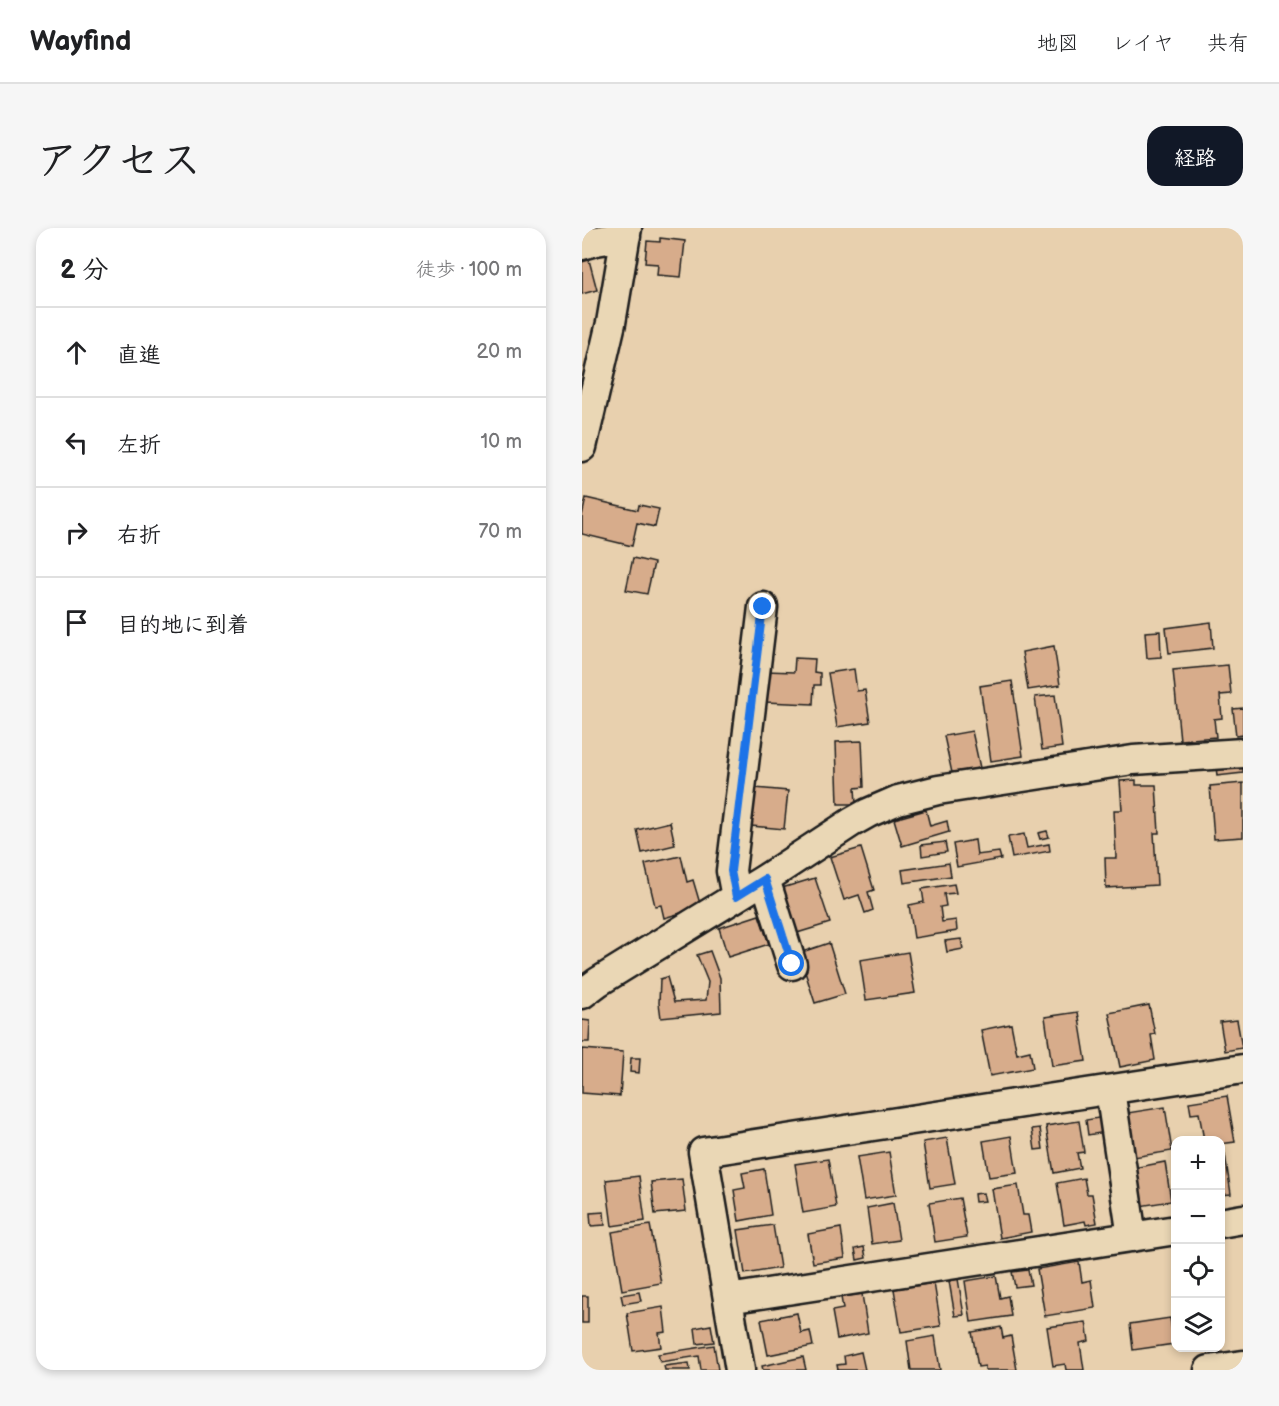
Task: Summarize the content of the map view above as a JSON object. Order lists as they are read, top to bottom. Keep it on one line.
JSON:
{"page":{"header":"Wayfind","nav":["地図","レイヤ","共有"],"title":"アクセス","buttons":"経路","heading":["2 分","徒歩 · 100 m"],"list":[["直進","20 m"],["左折","10 m"],["右折","70 m"],"目的地に到着"],"map_buttons":["+","−"]}}
